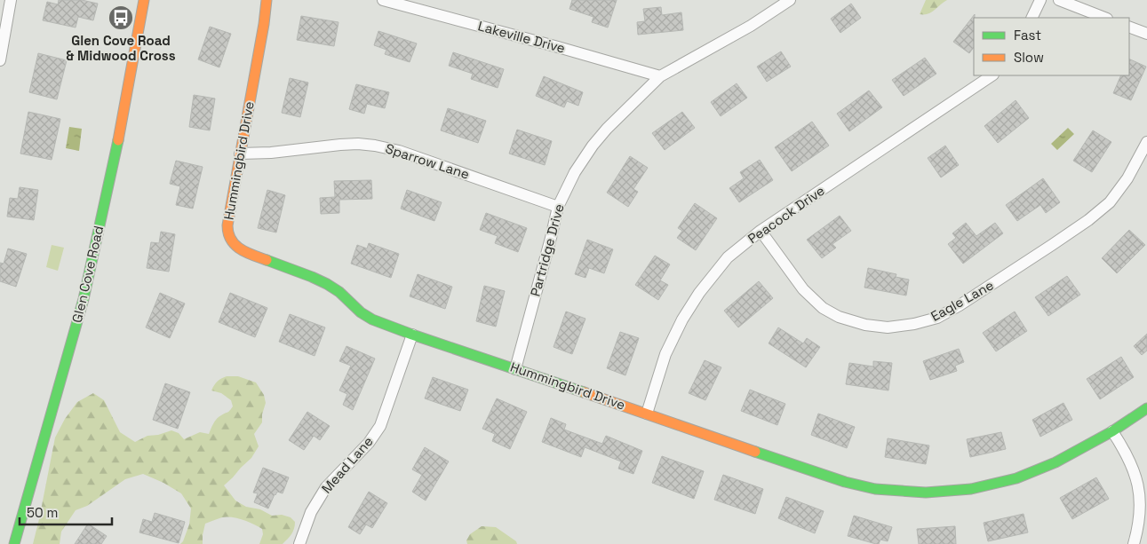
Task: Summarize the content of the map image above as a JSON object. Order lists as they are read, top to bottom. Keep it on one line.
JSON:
{"streets":{"street":["Lakeville Drive","Hummingbird Drive","Sparrow Lane","Peacock Drive","Partridge Drive","Glen Cove Road","Eagle Lane","Mead Lane"]},"crossings":[["Lakeville Drive","Partridge Drive"],["Hummingbird Drive","Sparrow Lane"],["Hummingbird Drive","Peacock Drive"],["Hummingbird Drive","Partridge Drive"],["Hummingbird Drive","Mead Lane"],["Sparrow Lane","Partridge Drive"],["Peacock Drive","Eagle Lane"]],"places":{"bus stop":["Glen Cove Road & Midwood Cross"]},"legend":["Fast","Slow"],"scale_bar":"50 m"}
